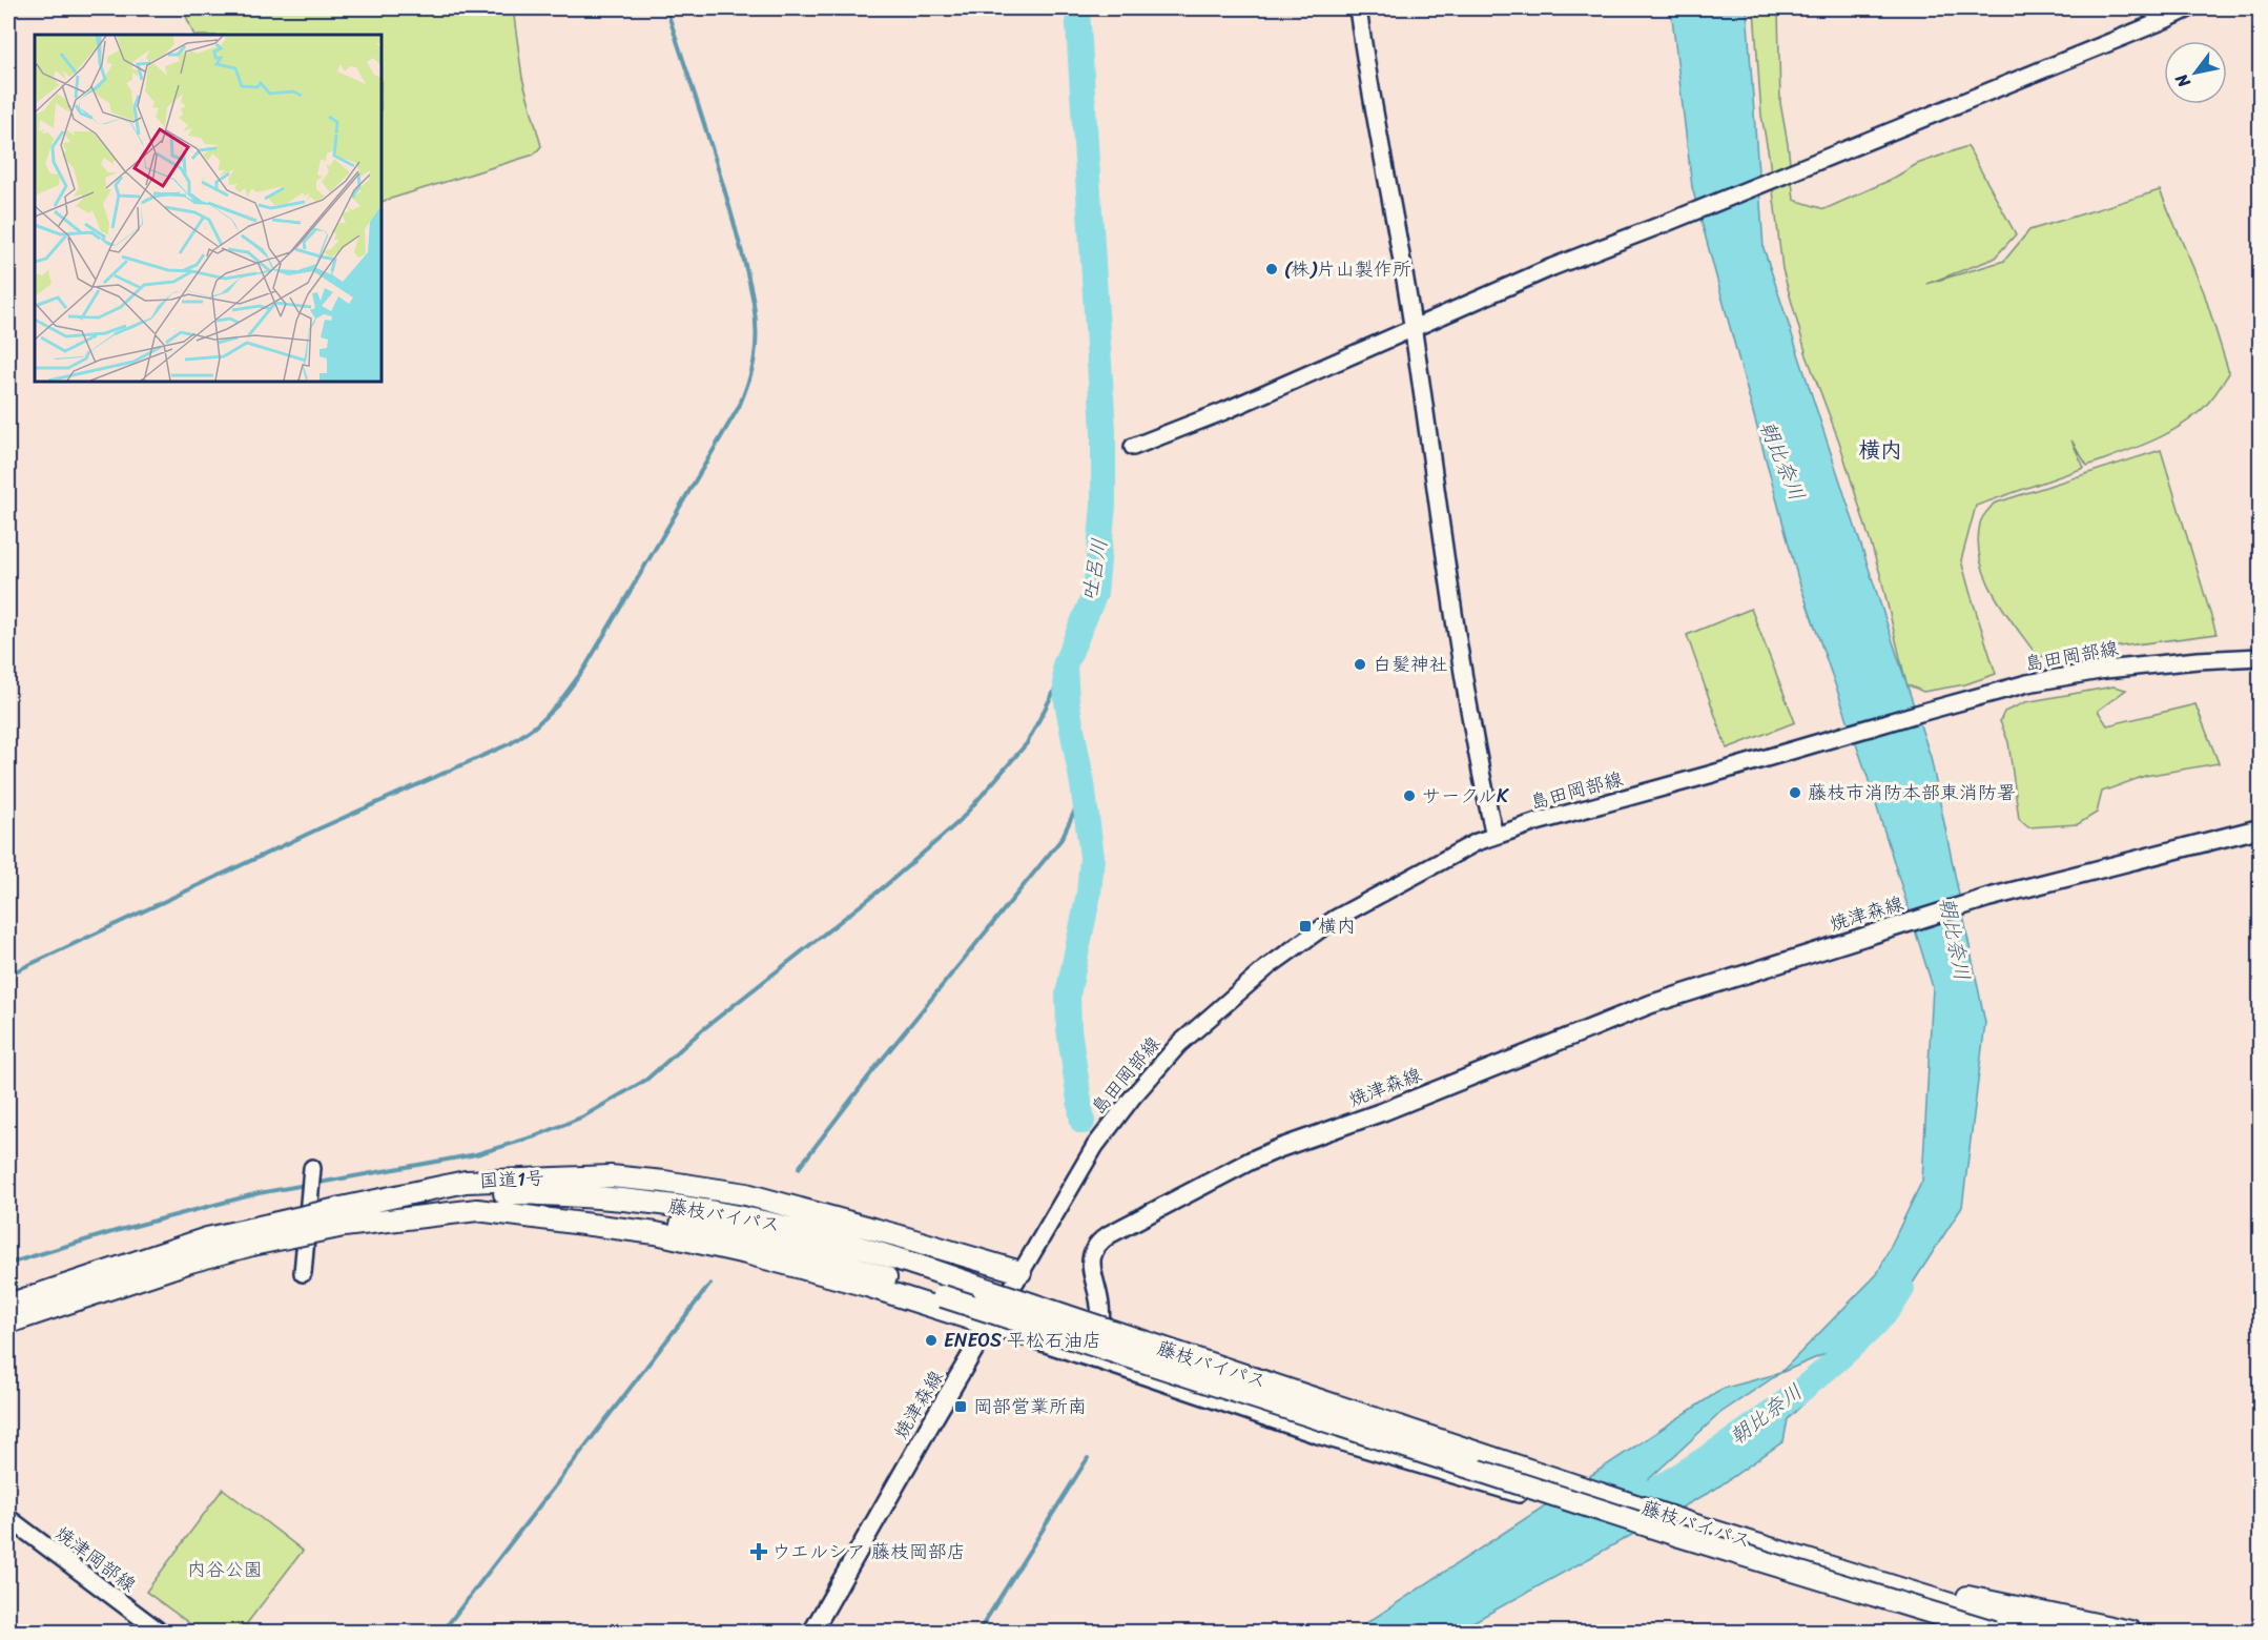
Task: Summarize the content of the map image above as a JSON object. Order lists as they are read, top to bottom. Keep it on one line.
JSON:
{"streets":{"highway":["国道1号","藤枝バイパス"],"main road":["焼津森線"],"street":["島田岡部線","焼津岡部線"]},"crossings":[["島田岡部線","焼津森線"],["島田岡部線","国道1号"],["焼津森線","国道1号"],["国道1号","藤枝バイパス"]],"districts":["横内"],"water":["朝比奈川","吐呂川"],"parks":["内谷公園"],"places":{"other":["(株)片山製作所","白髪神社","藤枝市消防本部東消防署","サークルK","ENEOS 平松石油店"],"transit":["横内","岡部営業所南"],"health":["ウエルシア 藤枝岡部店"]},"north":"bottom left"}
